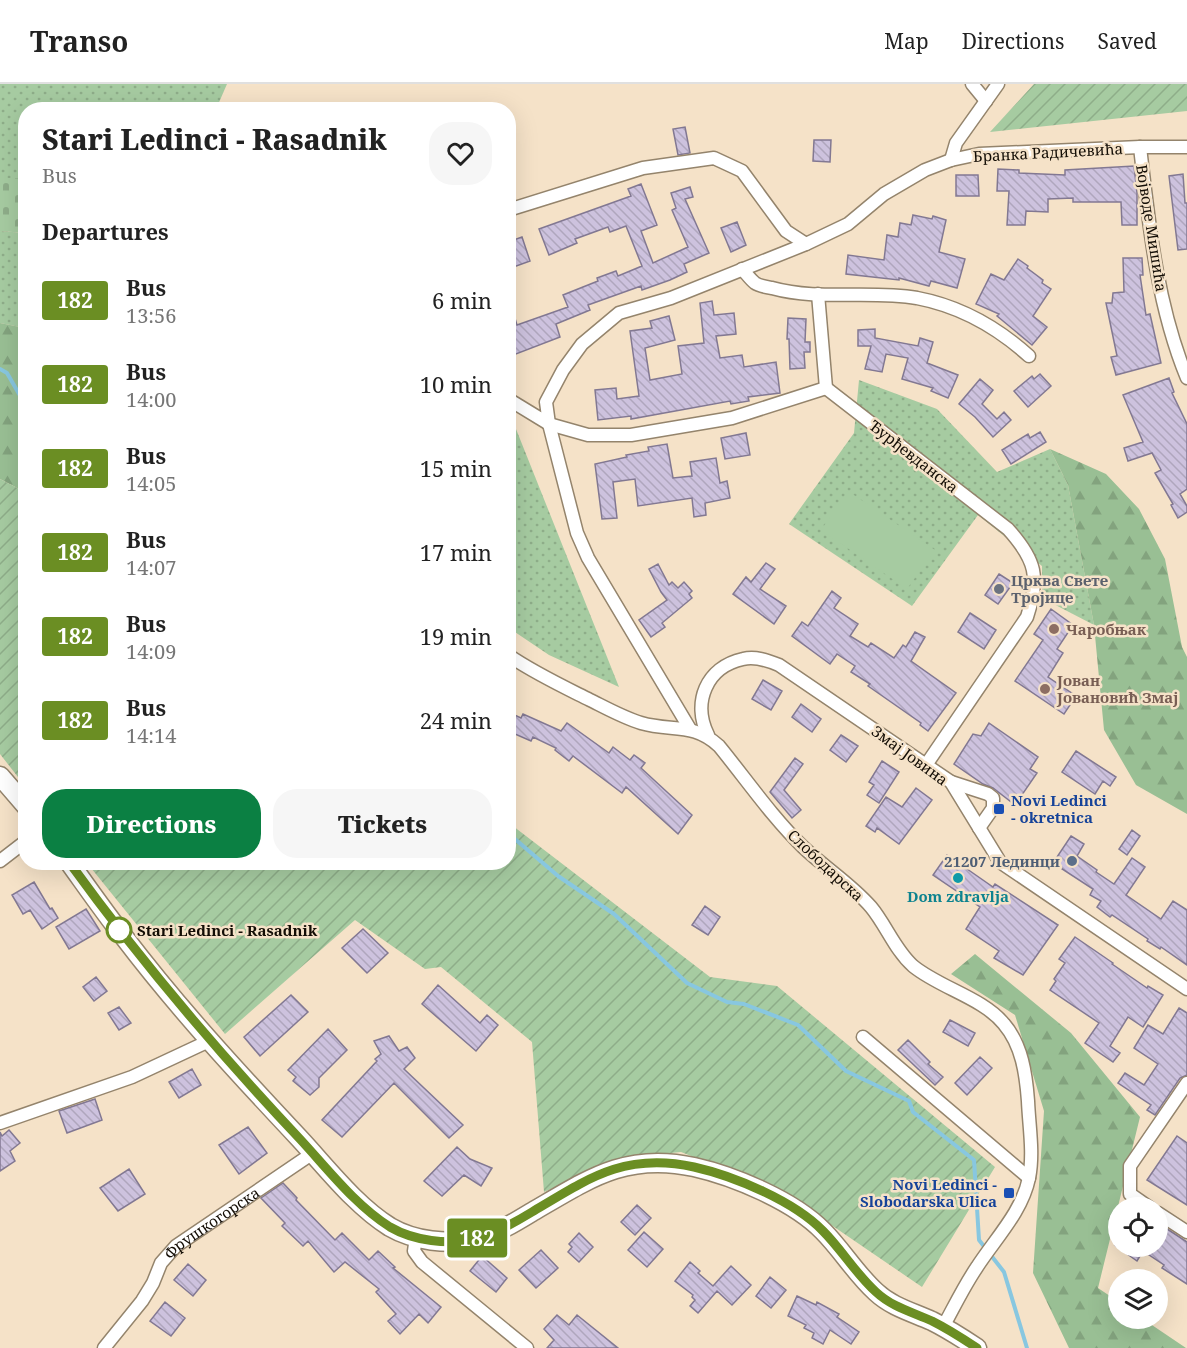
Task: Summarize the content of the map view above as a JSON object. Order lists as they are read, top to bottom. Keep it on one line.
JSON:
{"streets":{"street":["Бранка Радичевића","Војводе Мишића","Ђурђевданска","Змај Јовина","Слободарска","Фрушкогорска"]},"crossings":[["Бранка Радичевића","Војводе Мишића"],["Бранка Радичевића","Слободарска"],["Ђурђевданска","Змај Јовина"],["Змај Јовина","Слободарска"]],"places":{"other":["Црква Свете Тројице","Чаробњак","Јован Јовановић Змај","21207 Лединци","Dom zdravlja","Stari Ledinci - Rasadnik"],"transit":["Novi Ledinci - okretnica","Novi Ledinci - Slobodarska Ulica"]},"lines":["bus line 182"],"page":{"header":"Transo","nav":["Map","Directions","Saved"],"on_map":"182","heading":[["Stari Ledinci - Rasadnik","Bus"],"Departures"],"list":[{"mark":"182","name":"Bus","note":"13:56","value":"6 min"},{"mark":"182","name":"Bus","note":"14:00","value":"10 min"},{"mark":"182","name":"Bus","note":"14:05","value":"15 min"},{"mark":"182","name":"Bus","note":"14:07","value":"17 min"},{"mark":"182","name":"Bus","note":"14:09","value":"19 min"},{"mark":"182","name":"Bus","note":"14:14","value":"24 min"}],"buttons":["Directions","Tickets"]}}
